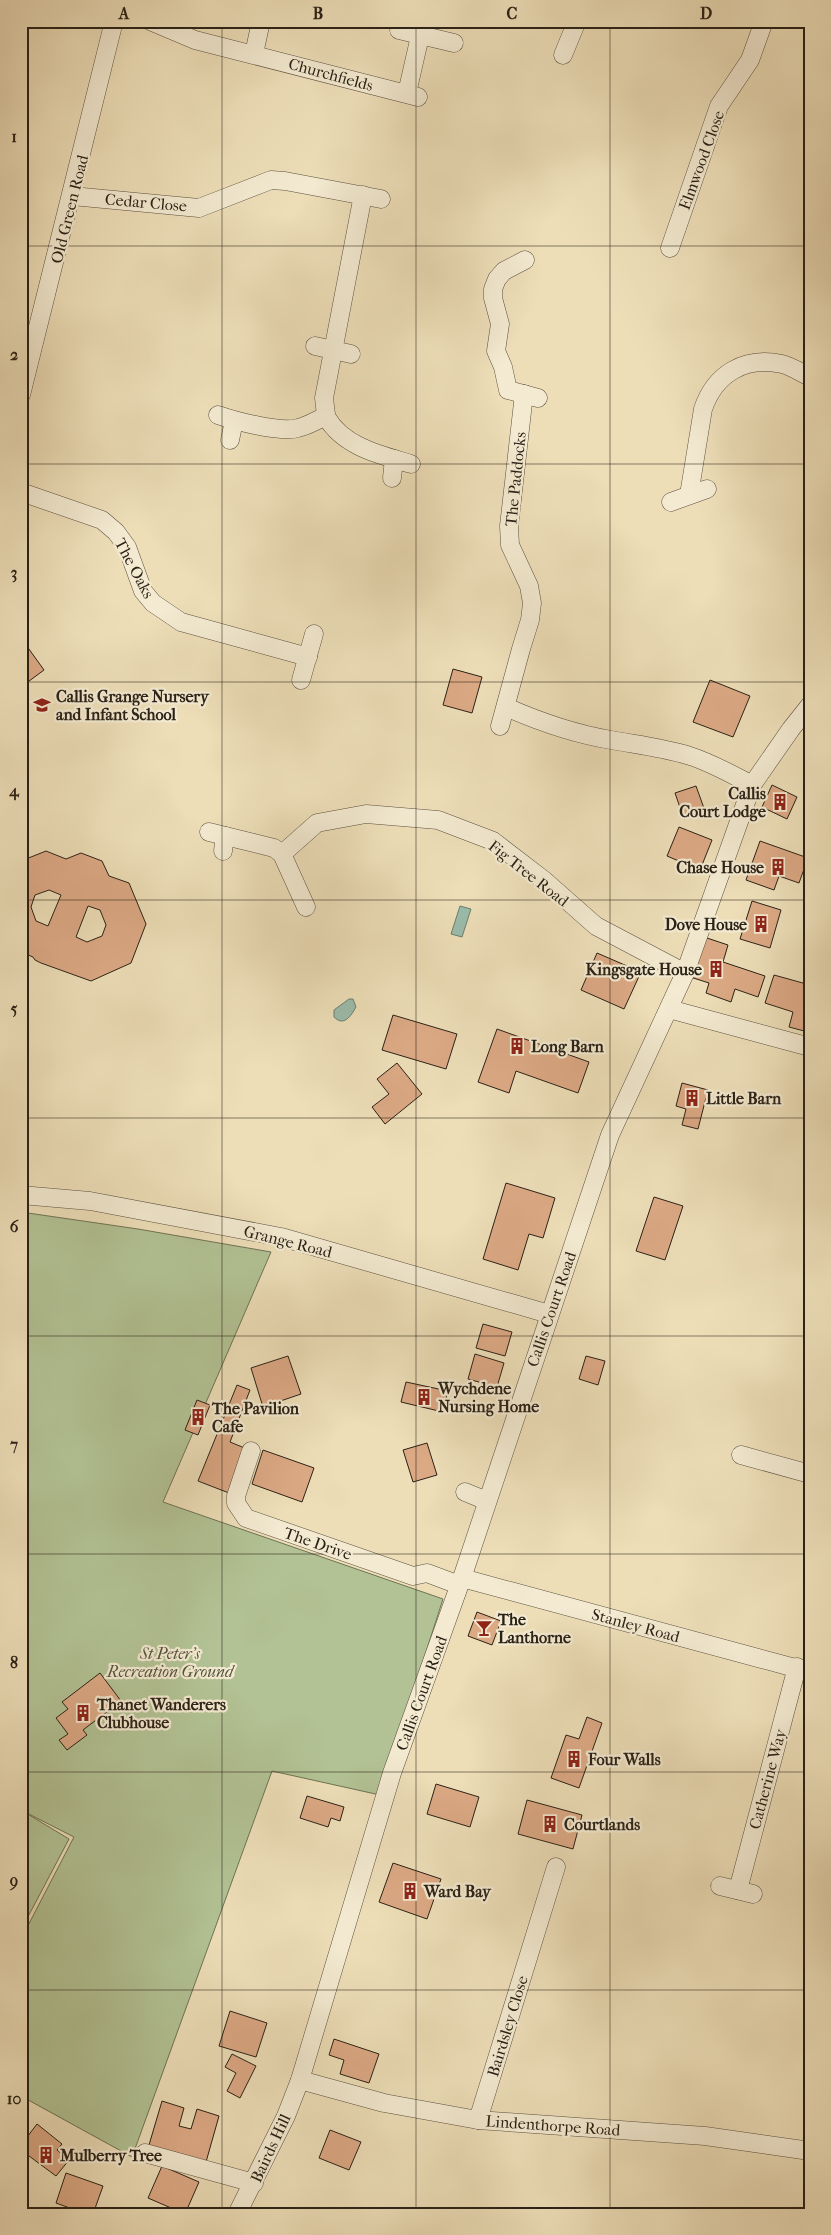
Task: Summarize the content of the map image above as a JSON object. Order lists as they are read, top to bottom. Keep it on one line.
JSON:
{"streets":{"street":["Churchfields","Elmwood Close","Cedar Close","Old Green Road","The Paddocks","The Oaks","Fig Tree Road","Grange Road","Callis Court Road","The Drive","Stanley Road","Catherine Way","Bairdsley Close","Lindenthorpe Road","Bairds Hill"]},"crossings":[["Cedar Close","Old Green Road"],["Fig Tree Road","Callis Court Road"],["Grange Road","Callis Court Road"],["Callis Court Road","The Drive"],["Callis Court Road","Stanley Road"],["Callis Court Road","Lindenthorpe Road"],["Callis Court Road","Bairds Hill"],["The Drive","Stanley Road"],["Stanley Road","Catherine Way"],["Bairdsley Close","Lindenthorpe Road"],["Lindenthorpe Road","Bairds Hill"]],"parks":["St Peter's Recreation Ground"],"places":{"school or university":["Callis Grange Nursery and Infant School"],"building":["Callis Court Lodge","Chase House","Dove House","Kingsgate House","Long Barn","Little Barn","Wychdene Nursing Home","The Pavilion Cafe","Thanet Wanderers Clubhouse","Four Walls","Courtlands","Ward Bay","Mulberry Tree"],"bar":["The Lanthorne"]},"grid":{"columns":["A","B","C","D"],"rows":["1","2","3","4","5","6","7","8","9","10"]}}
